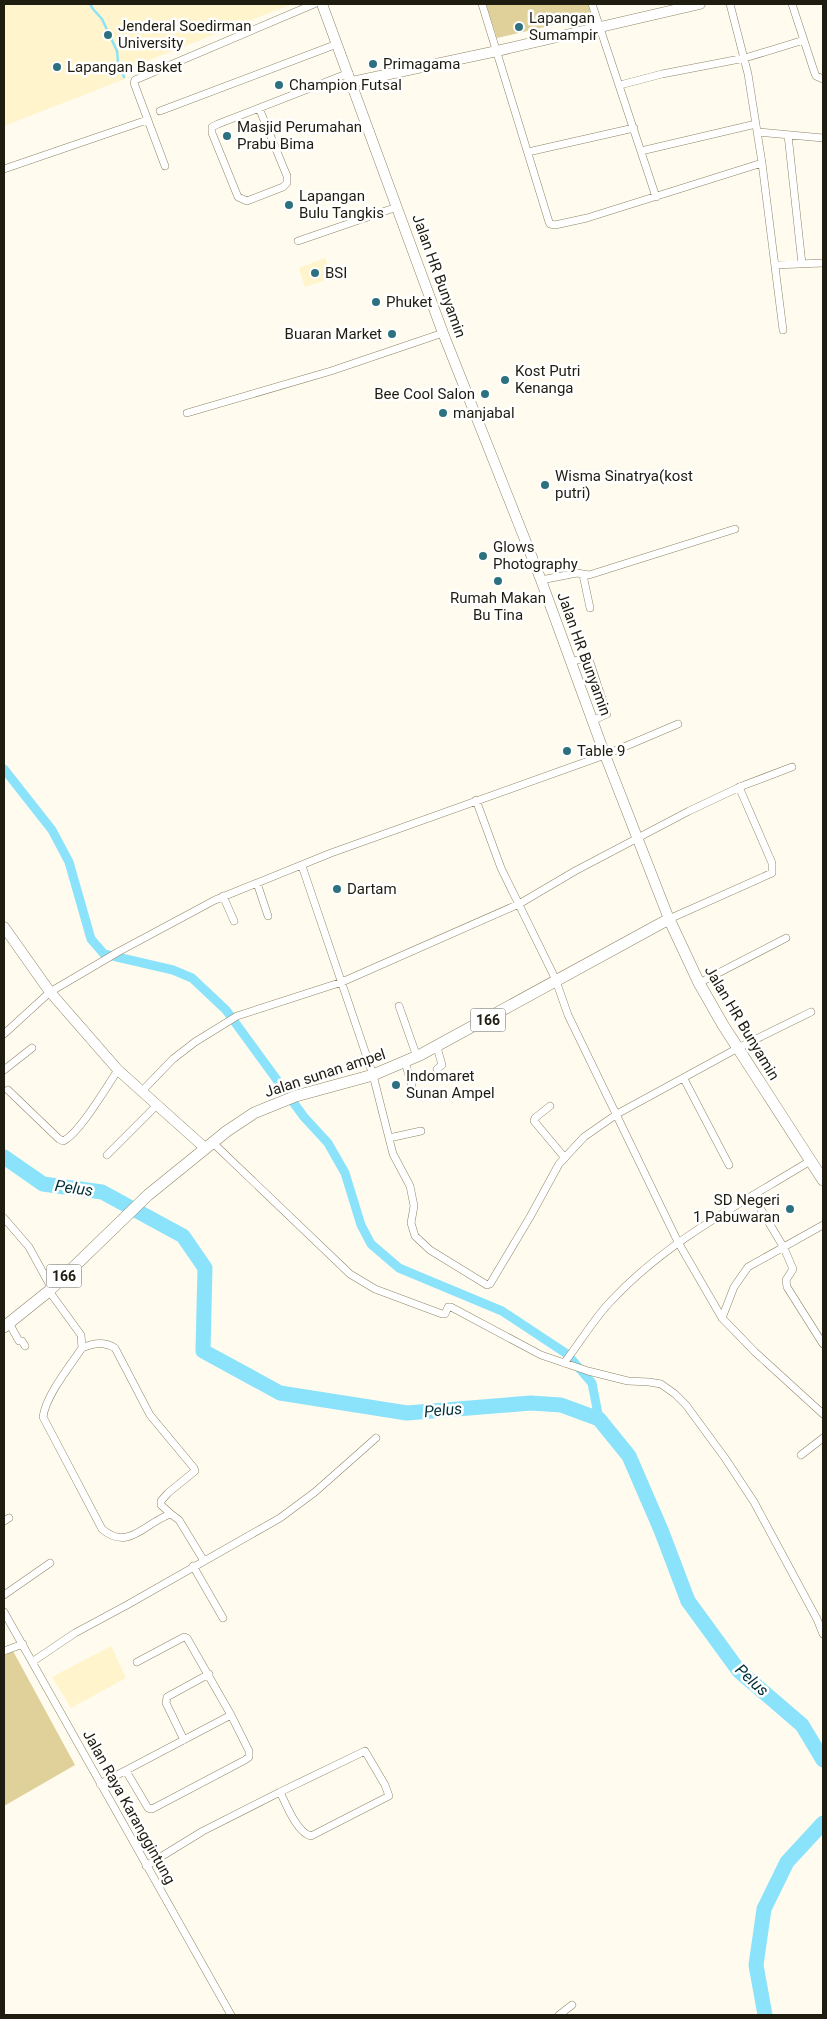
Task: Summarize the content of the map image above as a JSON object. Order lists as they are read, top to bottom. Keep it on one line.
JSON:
{"streets":{"main road":["Jalan HR Bunyamin","166","Jalan sunan ampel"],"street":["Jalan Raya Karanggintung"]},"crossings":[["Jalan HR Bunyamin","Jalan sunan ampel"]],"water":["Pelus"],"places":["Lapangan Sumampir","Jenderal Soedirman University","Primagama","Lapangan Basket","Champion Futsal","Masjid Perumahan Prabu Bima","Lapangan Bulu Tangkis","BSI","Phuket","Buaran Market","Kost Putri Kenanga","Bee Cool Salon","manjabal","Wisma Sinatrya(kost putri)","Glows Photography","Rumah Makan Bu Tina","Table 9","Dartam","Indomaret Sunan Ampel","SD Negeri 1 Pabuwaran"]}
